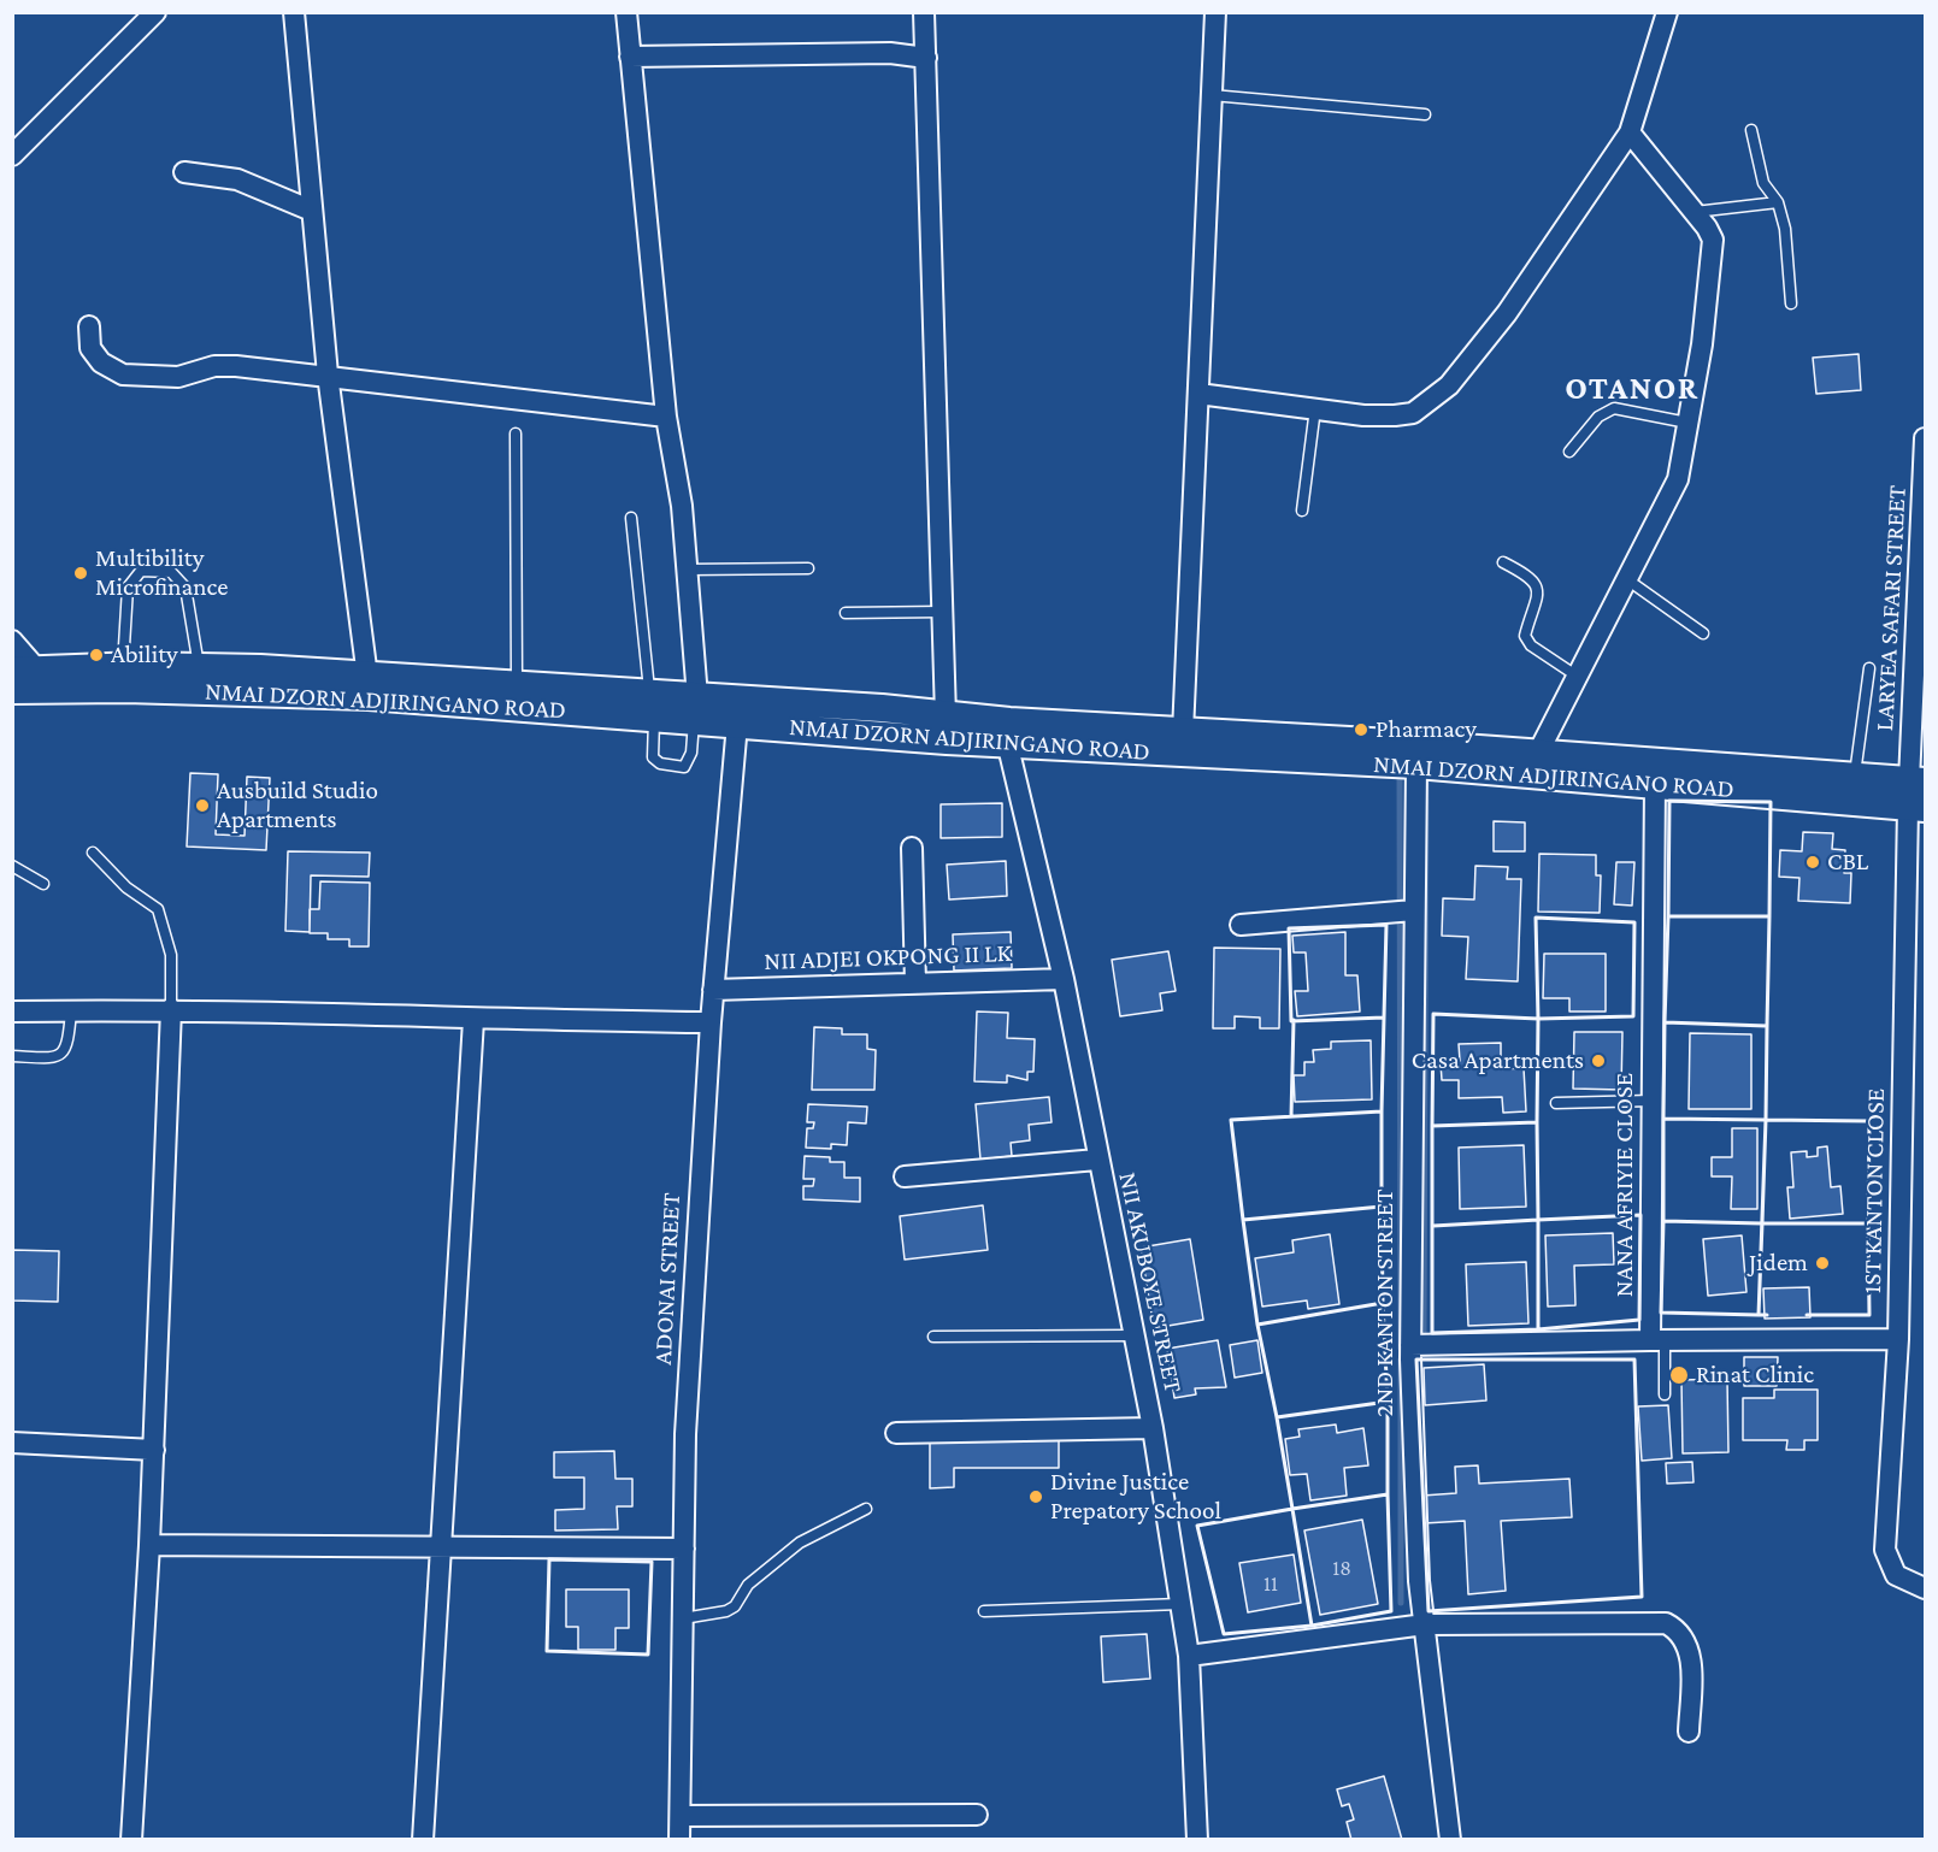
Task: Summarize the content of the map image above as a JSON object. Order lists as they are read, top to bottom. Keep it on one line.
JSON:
{"streets":{"main road":["NMAI DZORN ADJIRINGANO ROAD"],"street":["LARYEA SAFARI STREET","NII ADJEI OKPONG II LK","NANA AFRIYIE CLOSE","1ST KANTON CLOSE","ADONAI STREET","NII AKUBOYE STREET","2ND KANTON STREET"]},"crossings":[["LARYEA SAFARI STREET","NMAI DZORN ADJIRINGANO ROAD"],["LARYEA SAFARI STREET","1ST KANTON CLOSE"],["NMAI DZORN ADJIRINGANO ROAD","NANA AFRIYIE CLOSE"],["NMAI DZORN ADJIRINGANO ROAD","1ST KANTON CLOSE"],["NMAI DZORN ADJIRINGANO ROAD","ADONAI STREET"],["NMAI DZORN ADJIRINGANO ROAD","NII AKUBOYE STREET"],["NMAI DZORN ADJIRINGANO ROAD","2ND KANTON STREET"],["NII ADJEI OKPONG II LK","ADONAI STREET"],["NII ADJEI OKPONG II LK","NII AKUBOYE STREET"]],"districts":["OTANOR"],"places":["Multibility Microfinance","Ability","Pharmacy","Ausbuild Studio Apartments","CBL","Casa Apartments","Jidem","Rinat Clinic","Divine Justice Prepatory School"],"house_numbers":["18","11"]}
